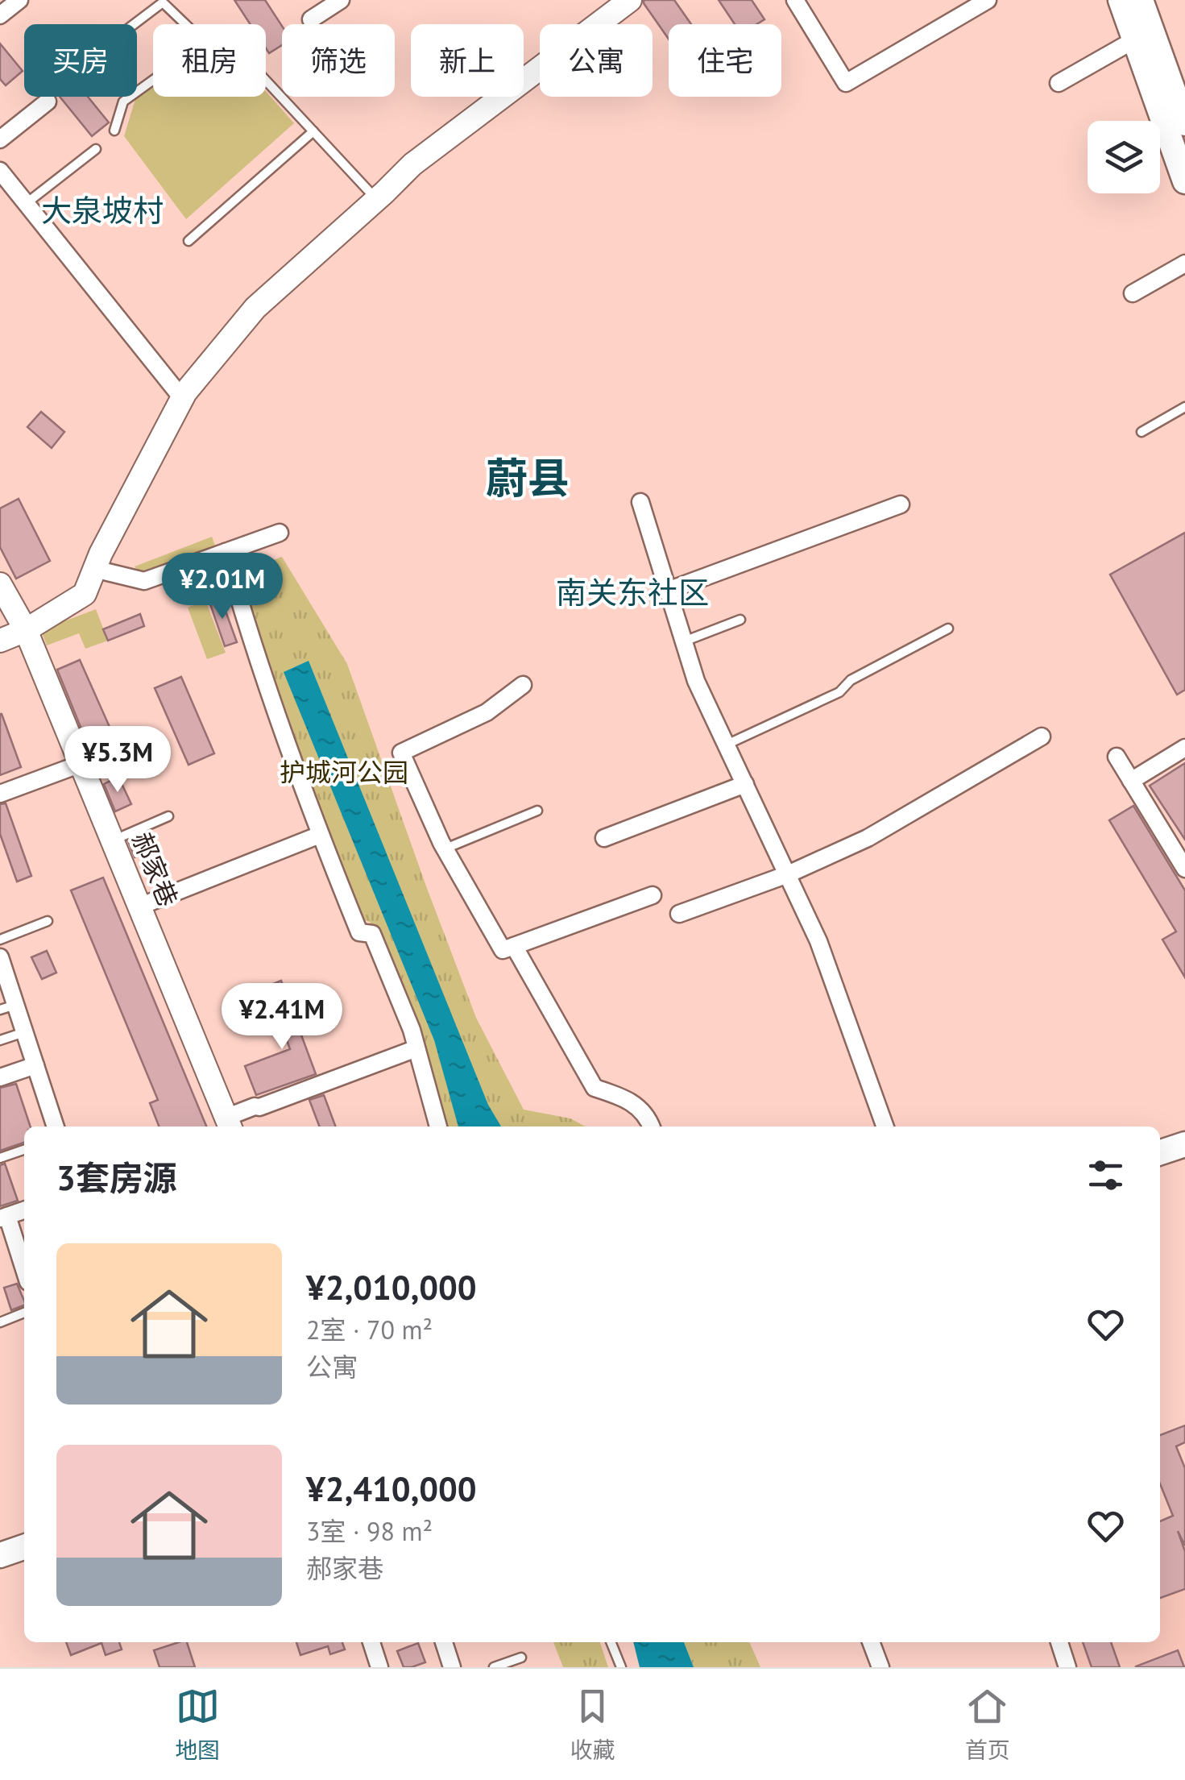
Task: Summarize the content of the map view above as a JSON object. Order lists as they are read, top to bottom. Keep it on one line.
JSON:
{"streets":{"street":["郝家巷"]},"districts":["大泉坡村","蔚县","南关东社区"],"parks":["护城河公园"],"page":{"chip":["买房","租房","筛选","新上","公寓","住宅"],"price":["¥2.01M","¥5.3M","¥2.41M"],"heading":"3套房源","list":[{"name":"¥2,010,000","note":"2室 · 70 m² · 公寓"},{"name":"¥2,410,000","note":"3室 · 98 m² · 郝家巷"}],"tabs":["地图","收藏","首页"]}}
